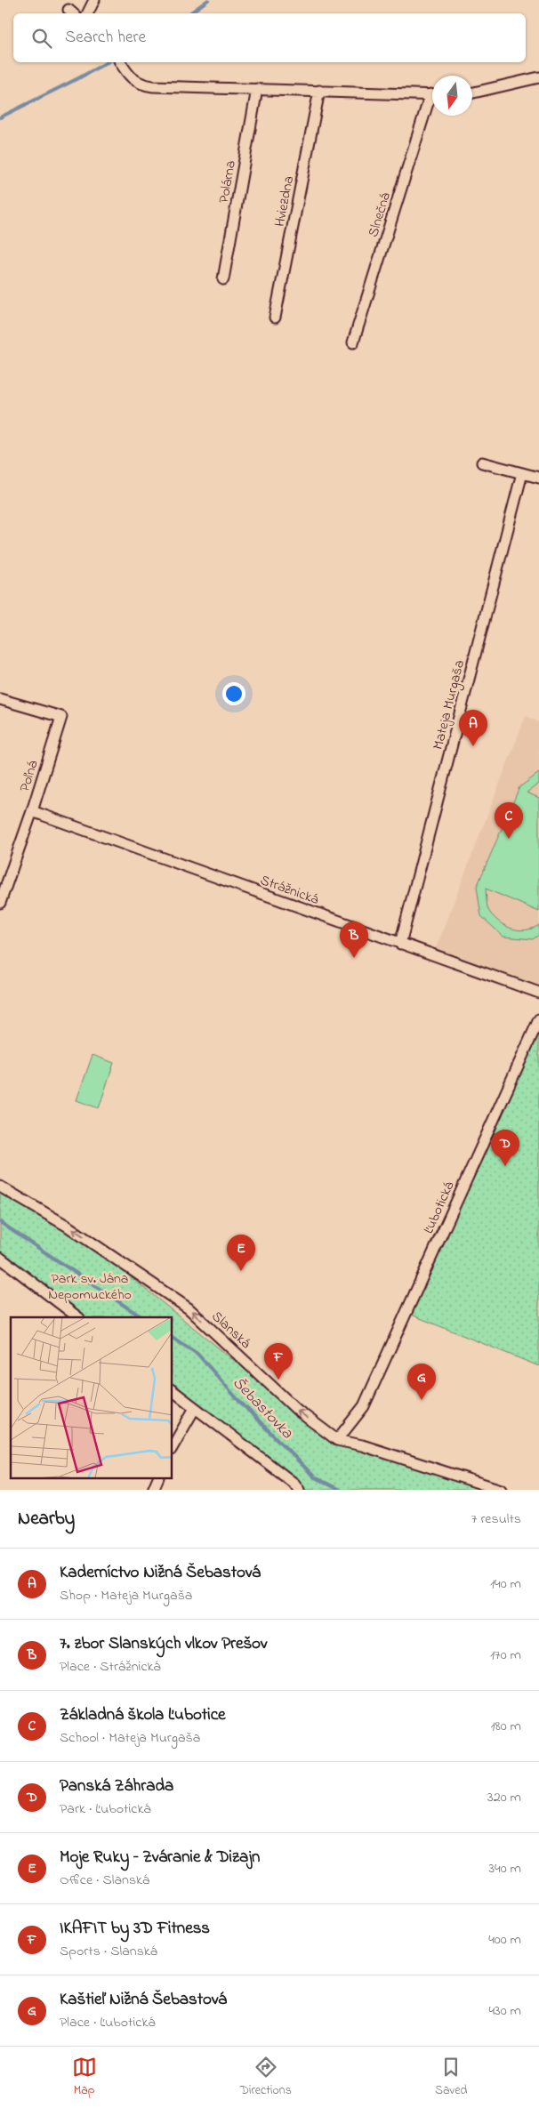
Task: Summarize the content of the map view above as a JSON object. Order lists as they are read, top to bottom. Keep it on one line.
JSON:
{"streets":{"street":["Polárna","Hviezdna","Slnečná","Mateja Murgaša","Poľná","Strážnická","Ľubotická","Slanská"]},"crossings":[["Mateja Murgaša","Strážnická"],["Poľná","Strážnická"],["Ľubotická","Slanská"]],"water":["Šebastovka"],"parks":["Park sv. Jána Nepomuckého"],"north":"bottom","page":{"search":"Search here","pins":["A","C","B","D","E","F","G"],"heading":["Nearby","7 results"],"list":[{"mark":"A","name":"Kaderníctvo Nižná Šebastová","note":"Shop · Mateja Murgaša","value":"140 m"},{"mark":"B","name":"7. zbor Slanských vlkov Prešov","note":"Place · Strážnická","value":"170 m"},{"mark":"C","name":"Základná škola Ľubotice","note":"School · Mateja Murgaša","value":"180 m"},{"mark":"D","name":"Panská Záhrada","note":"Park · Ľubotická","value":"320 m"},{"mark":"E","name":"Moje Ruky – Zváranie & Dizajn","note":"Office · Slanská","value":"340 m"},{"mark":"F","name":"IKAFIT by 3D Fitness","note":"Sports · Slanská","value":"400 m"},{"mark":"G","name":"Kaštieľ Nižná Šebastová","note":"Place · Ľubotická","value":"430 m"}],"nav":["Map","Directions","Saved"]}}
